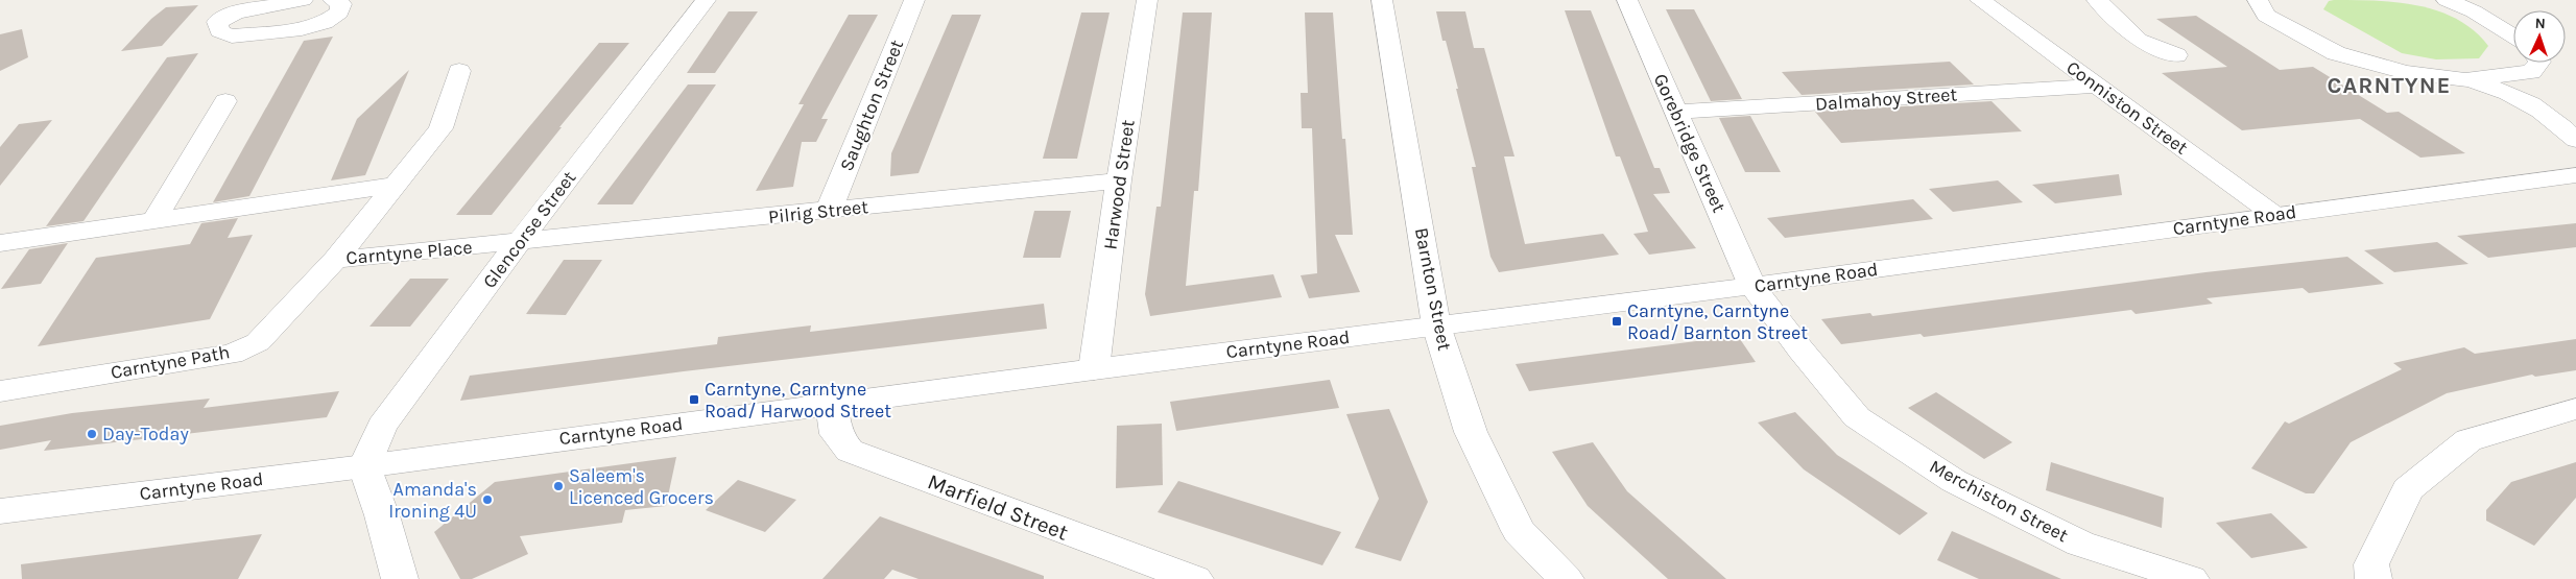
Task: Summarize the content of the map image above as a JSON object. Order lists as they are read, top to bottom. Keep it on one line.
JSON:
{"streets":{"street":["Dalmahoy Street","Saughton Street","Conniston Street","Gorebridge Street","Harwood Street","Pilrig Street","Carntyne Road","Glencorse Street","Carntyne Place","Barnton Street","Carntyne Path","Merchiston Street","Marfield Street"]},"crossings":[["Dalmahoy Street","Conniston Street"],["Dalmahoy Street","Gorebridge Street"],["Saughton Street","Pilrig Street"],["Conniston Street","Carntyne Road"],["Gorebridge Street","Carntyne Road"],["Gorebridge Street","Merchiston Street"],["Harwood Street","Pilrig Street"],["Harwood Street","Carntyne Road"],["Pilrig Street","Glencorse Street"],["Pilrig Street","Carntyne Place"],["Carntyne Road","Glencorse Street"],["Carntyne Road","Barnton Street"],["Carntyne Road","Merchiston Street"],["Carntyne Road","Marfield Street"],["Glencorse Street","Carntyne Place"],["Carntyne Place","Carntyne Path"]],"districts":["CARNTYNE"],"places":{"transit":["Carntyne, Carntyne Road/ Barnton Street","Carntyne, Carntyne Road/ Harwood Street"],"other":["Day-Today","Saleem's Licenced Grocers","Amanda's Ironing 4U"]},"north":"top"}
